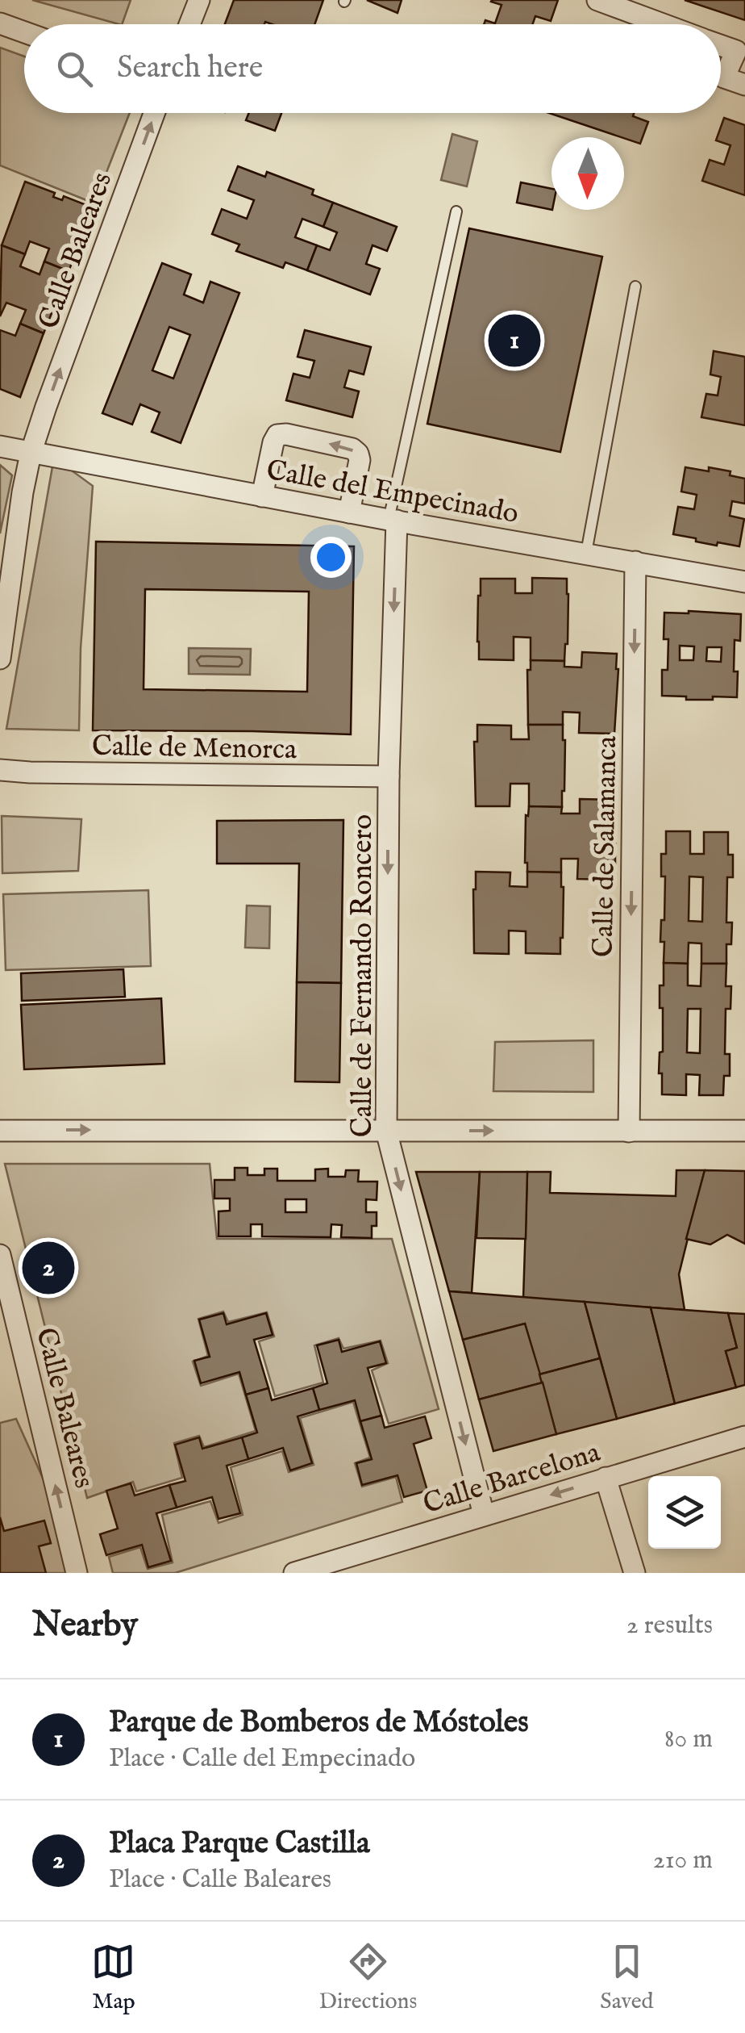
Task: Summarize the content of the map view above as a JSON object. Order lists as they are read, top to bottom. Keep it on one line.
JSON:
{"streets":{"street":["Calle Baleares","Calle del Empecinado","Calle de Menorca","Calle de Salamanca","Calle de Fernando Roncero","Calle Barcelona"]},"crossings":[["Calle Baleares","Calle del Empecinado"],["Calle del Empecinado","Calle de Salamanca"],["Calle del Empecinado","Calle de Fernando Roncero"],["Calle de Menorca","Calle de Fernando Roncero"],["Calle de Fernando Roncero","Calle Barcelona"]],"one_way":["Calle Baleares","Calle de Salamanca","Calle de Fernando Roncero"],"north":"bottom","page":{"search":"Search here","pins":["1","2"],"heading":["Nearby","2 results"],"list":[{"mark":"1","name":"Parque de Bomberos de Móstoles","note":"Place · Calle del Empecinado","value":"80 m"},{"mark":"2","name":"Placa Parque Castilla","note":"Place · Calle Baleares","value":"210 m"}],"nav":["Map","Directions","Saved"]}}
